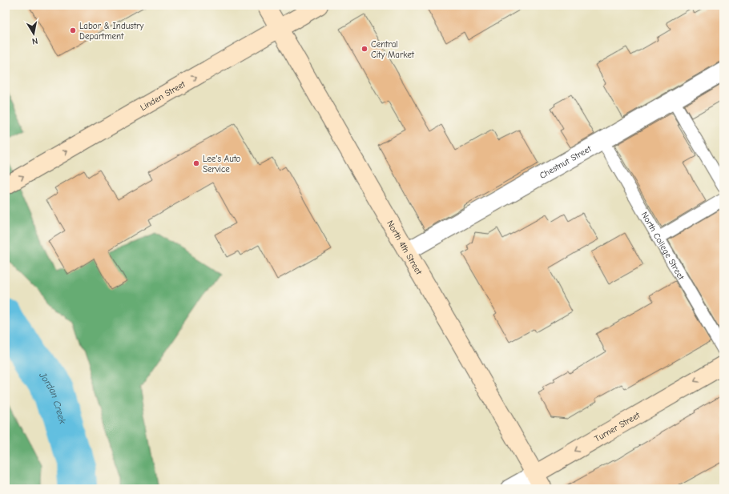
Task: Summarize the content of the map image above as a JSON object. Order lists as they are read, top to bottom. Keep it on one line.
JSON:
{"streets":{"street":["Linden Street","Chestnut Street","North 4th Street","Turner Street"],"lane":["North College Street"]},"crossings":[["Linden Street","North 4th Street"],["Chestnut Street","North College Street"],["Chestnut Street","North 4th Street"],["North 4th Street","Turner Street"]],"one_way":["Linden Street","Turner Street"],"water":["Jordan Creek"],"places":["Labor & Industry Department","Central City Market","Lee's Auto Service"],"north":"bottom"}
